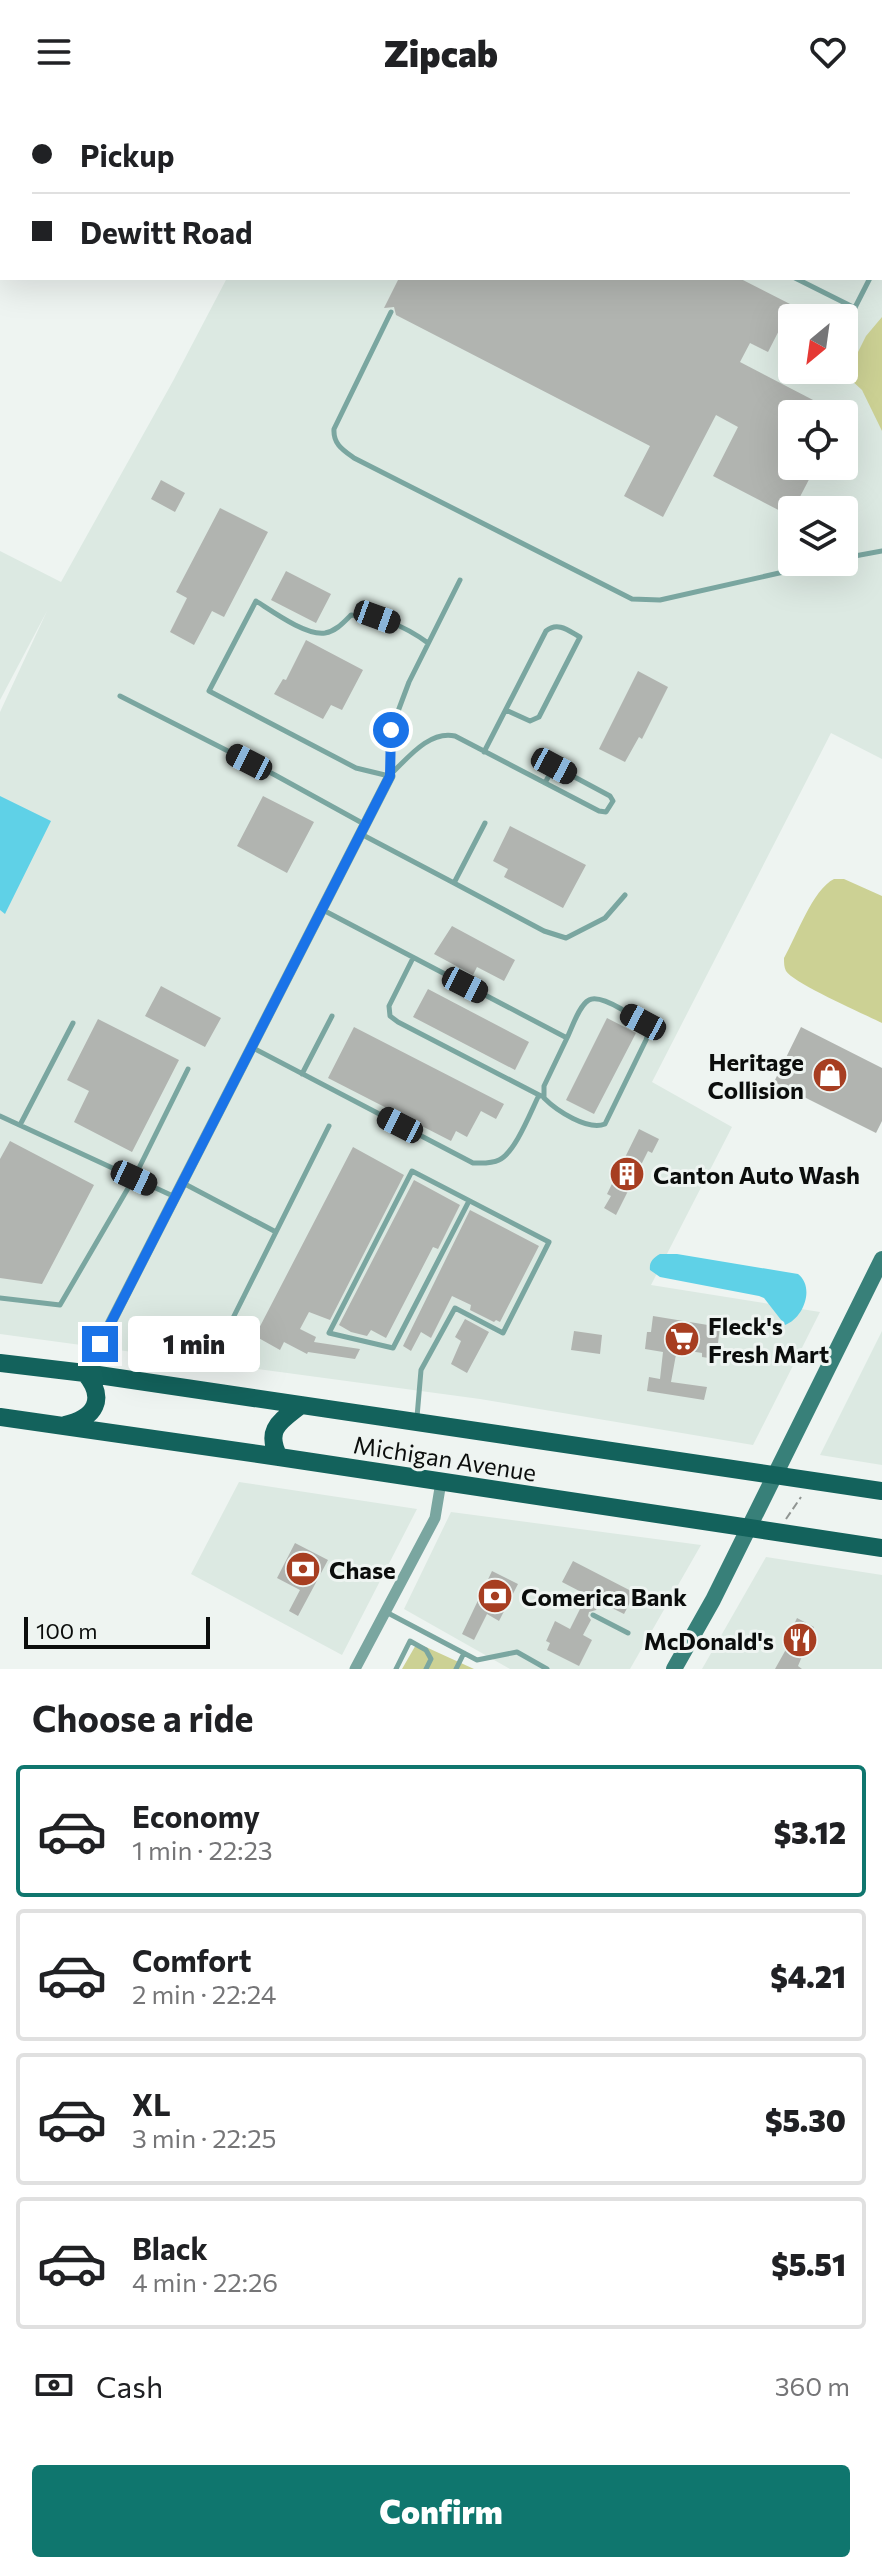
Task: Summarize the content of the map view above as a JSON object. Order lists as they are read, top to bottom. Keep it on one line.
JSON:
{"streets":{"main road":["Michigan Avenue"]},"places":{"shop":["Heritage Collision"],"building":["Canton Auto Wash"],"supermarket":["Fleck's Fresh Mart"],"bank":["Chase","Comerica Bank"],"restaurant":["McDonald's"]},"scale_bar":"100 m","north":"bottom left","page":{"header":"Zipcab","banner":["Pickup","Dewitt Road"],"bubble":"1 min","scale":"100 m","heading":"Choose a ride","list":[{"name":"Economy","note":"1 min · 22:23","value":"$3.12"},{"name":"Comfort","note":"2 min · 22:24","value":"$4.21"},{"name":"XL","note":"3 min · 22:25","value":"$5.30"},{"name":"Black","note":"4 min · 22:26","value":"$5.51"}],"pay":["Cash","360 m"],"buttons":"Confirm"}}
